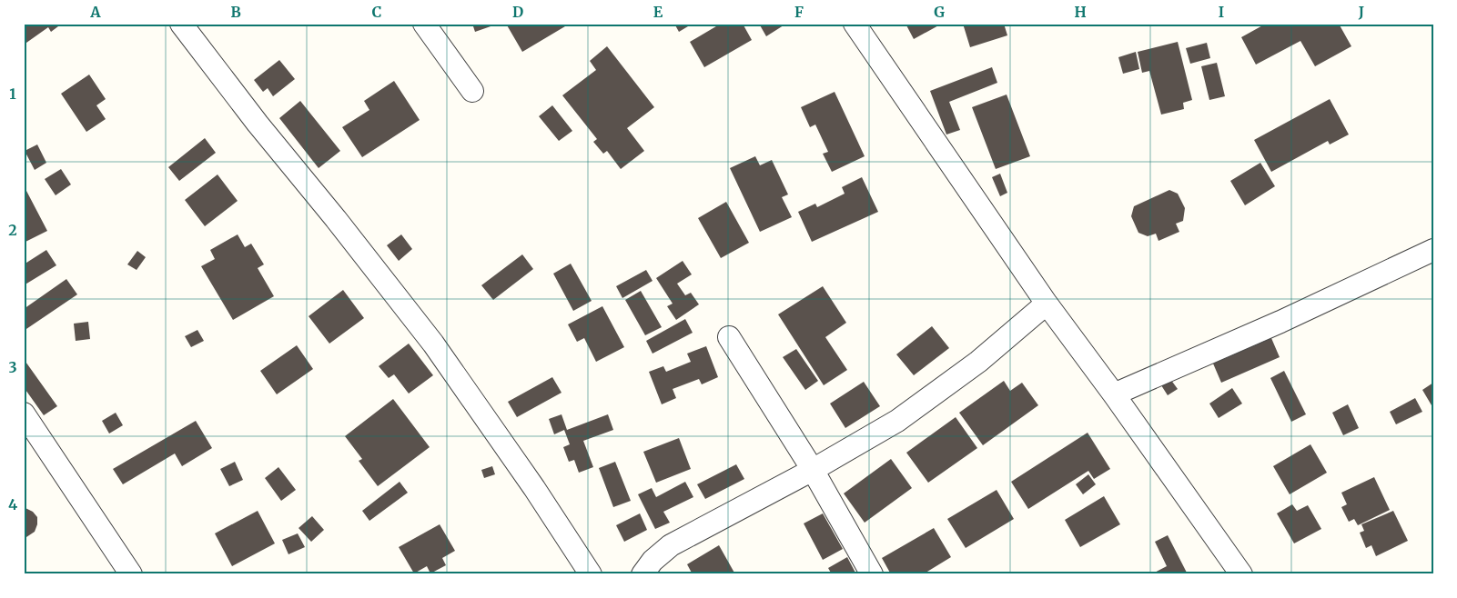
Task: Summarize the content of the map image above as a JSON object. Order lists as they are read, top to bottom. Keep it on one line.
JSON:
{"grid":{"columns":["A","B","C","D","E","F","G","H","I","J"],"rows":["1","2","3","4"]}}
